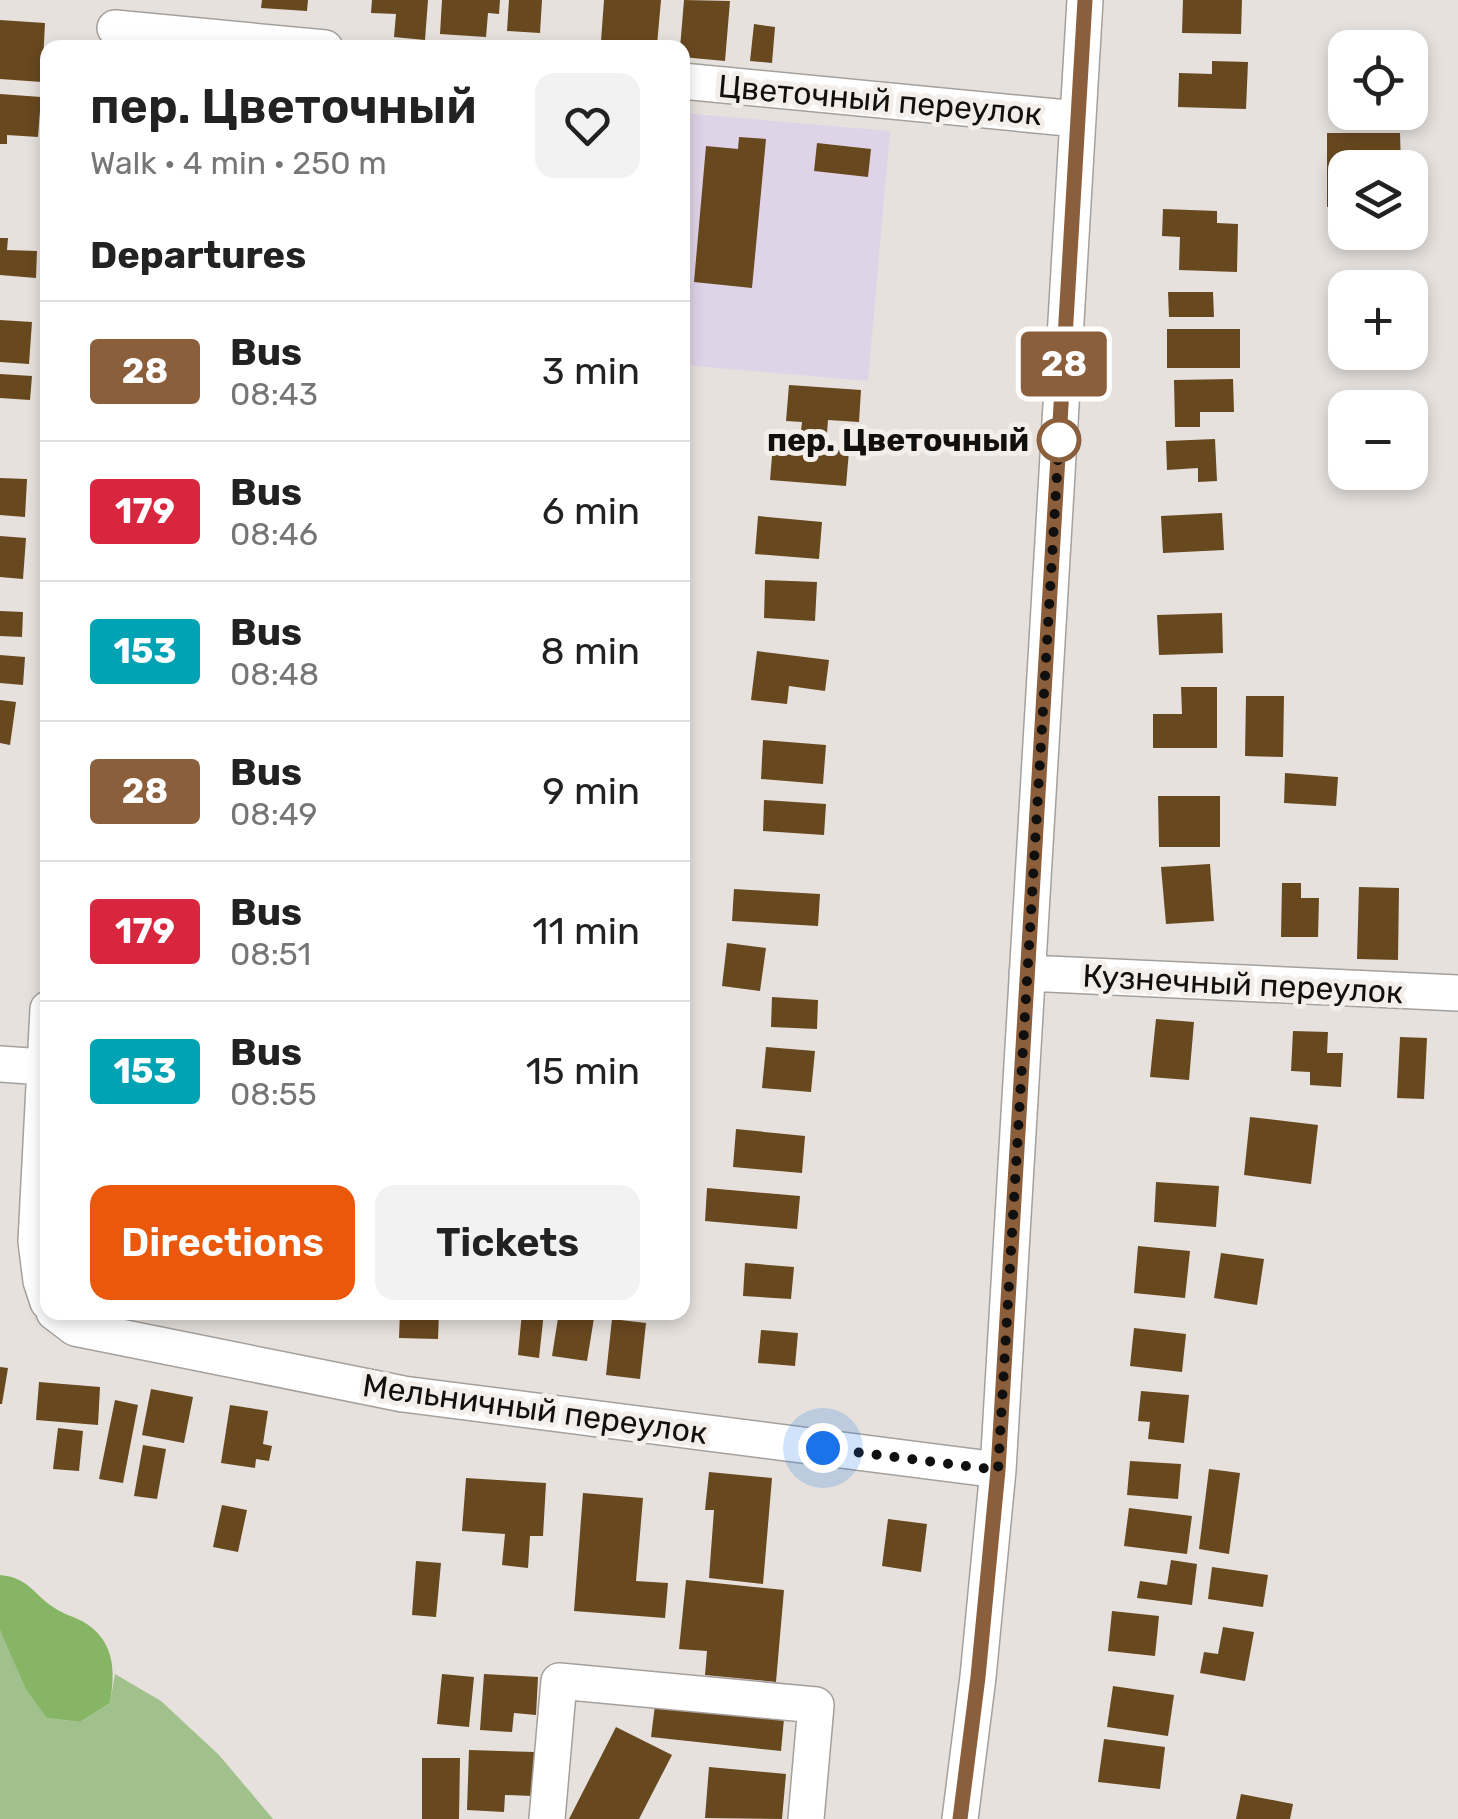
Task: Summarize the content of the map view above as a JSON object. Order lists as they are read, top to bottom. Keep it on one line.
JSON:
{"streets":{"street":["Цветочный переулок","Кузнечный переулок","Мельничный переулок"]},"places":["пер. Цветочный"],"lines":["bus line 28"],"page":{"on_map":"28","map_buttons":["+","−"],"heading":[["пер. Цветочный","Walk · 4 min · 250 m"],"Departures"],"list":[{"mark":"28","name":"Bus","note":"08:43","value":"3 min"},{"mark":"179","name":"Bus","note":"08:46","value":"6 min"},{"mark":"153","name":"Bus","note":"08:48","value":"8 min"},{"mark":"28","name":"Bus","note":"08:49","value":"9 min"},{"mark":"179","name":"Bus","note":"08:51","value":"11 min"},{"mark":"153","name":"Bus","note":"08:55","value":"15 min"}],"buttons":["Directions","Tickets"]}}
